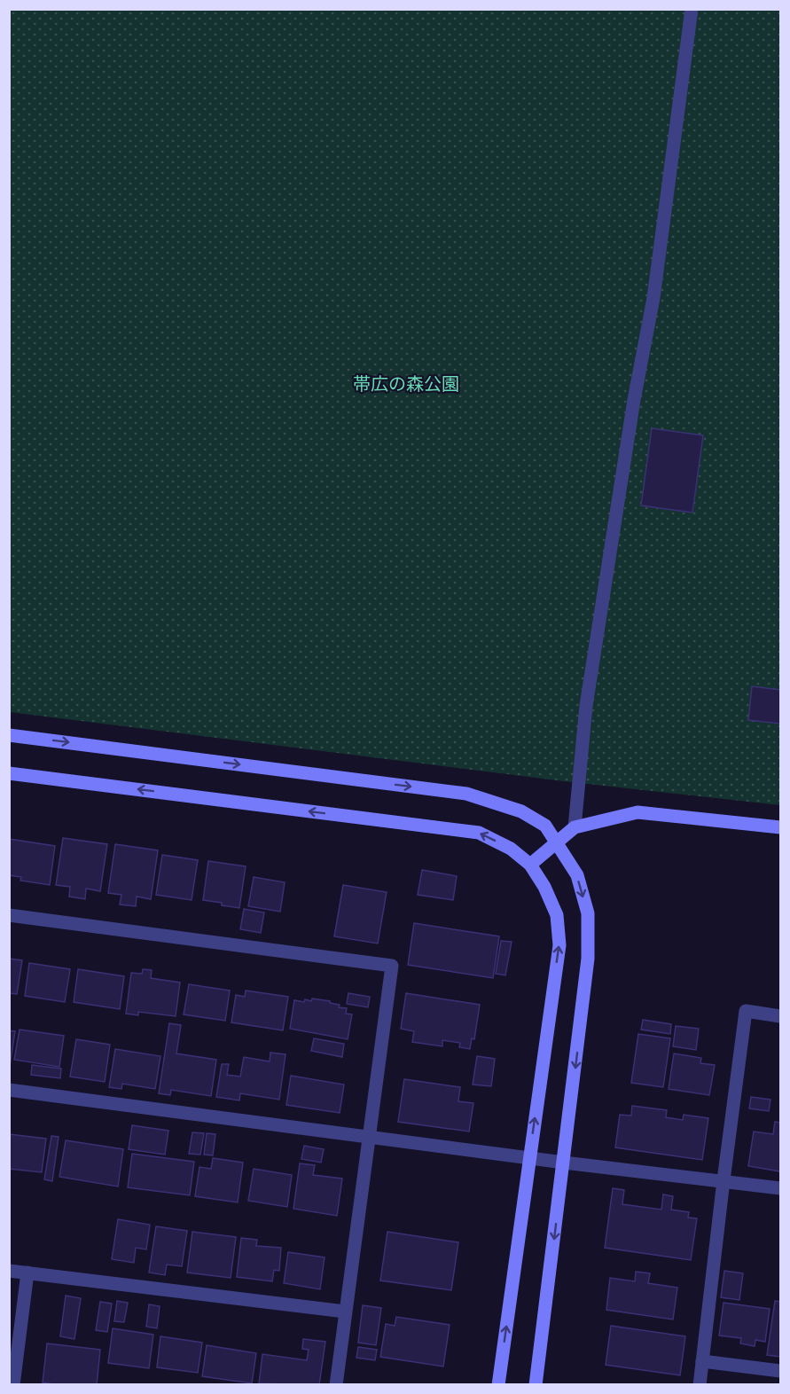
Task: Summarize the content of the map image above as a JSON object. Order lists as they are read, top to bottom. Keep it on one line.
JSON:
{"parks":["帯広の森公園"]}
